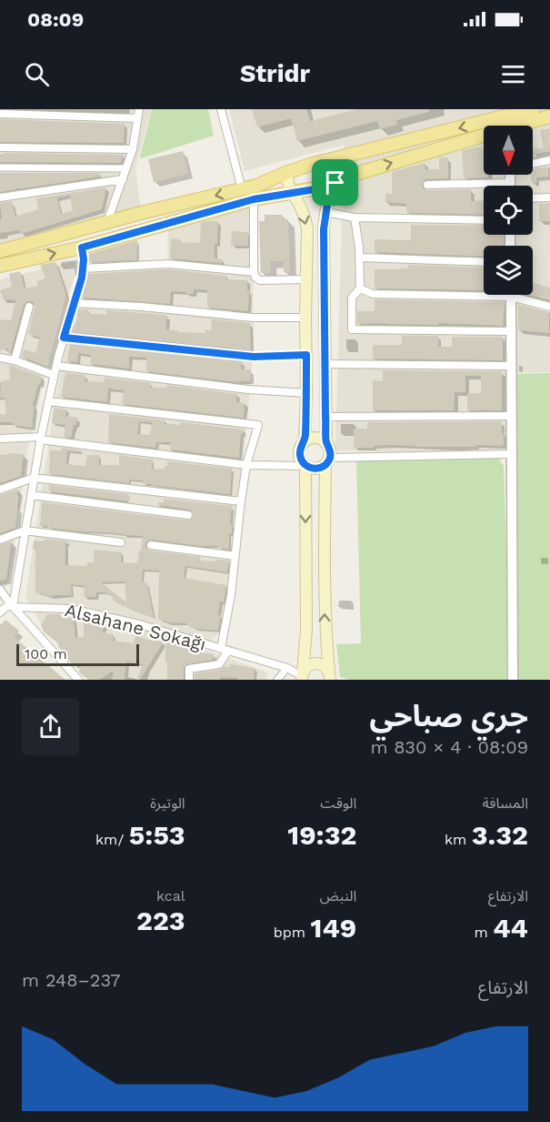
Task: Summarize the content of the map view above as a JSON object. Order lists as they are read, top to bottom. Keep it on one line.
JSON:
{"streets":{"street":["Alsahane Sokağı"]},"scale_bar":"100 m","north":"bottom","page":{"status":"08:09","header":"Stridr","scale":"100 m","heading":["جري صباحي","08:09 · 4 × 830 m"],"stats":[["المسافة","3.32 km"],["الوقت","19:32"],["الوتيرة","5:53 /km"],["الارتفاع","44 m"],["النبض","149 bpm"],["kcal","223"]],"chart":["الارتفاع","237–248 m"]}}
